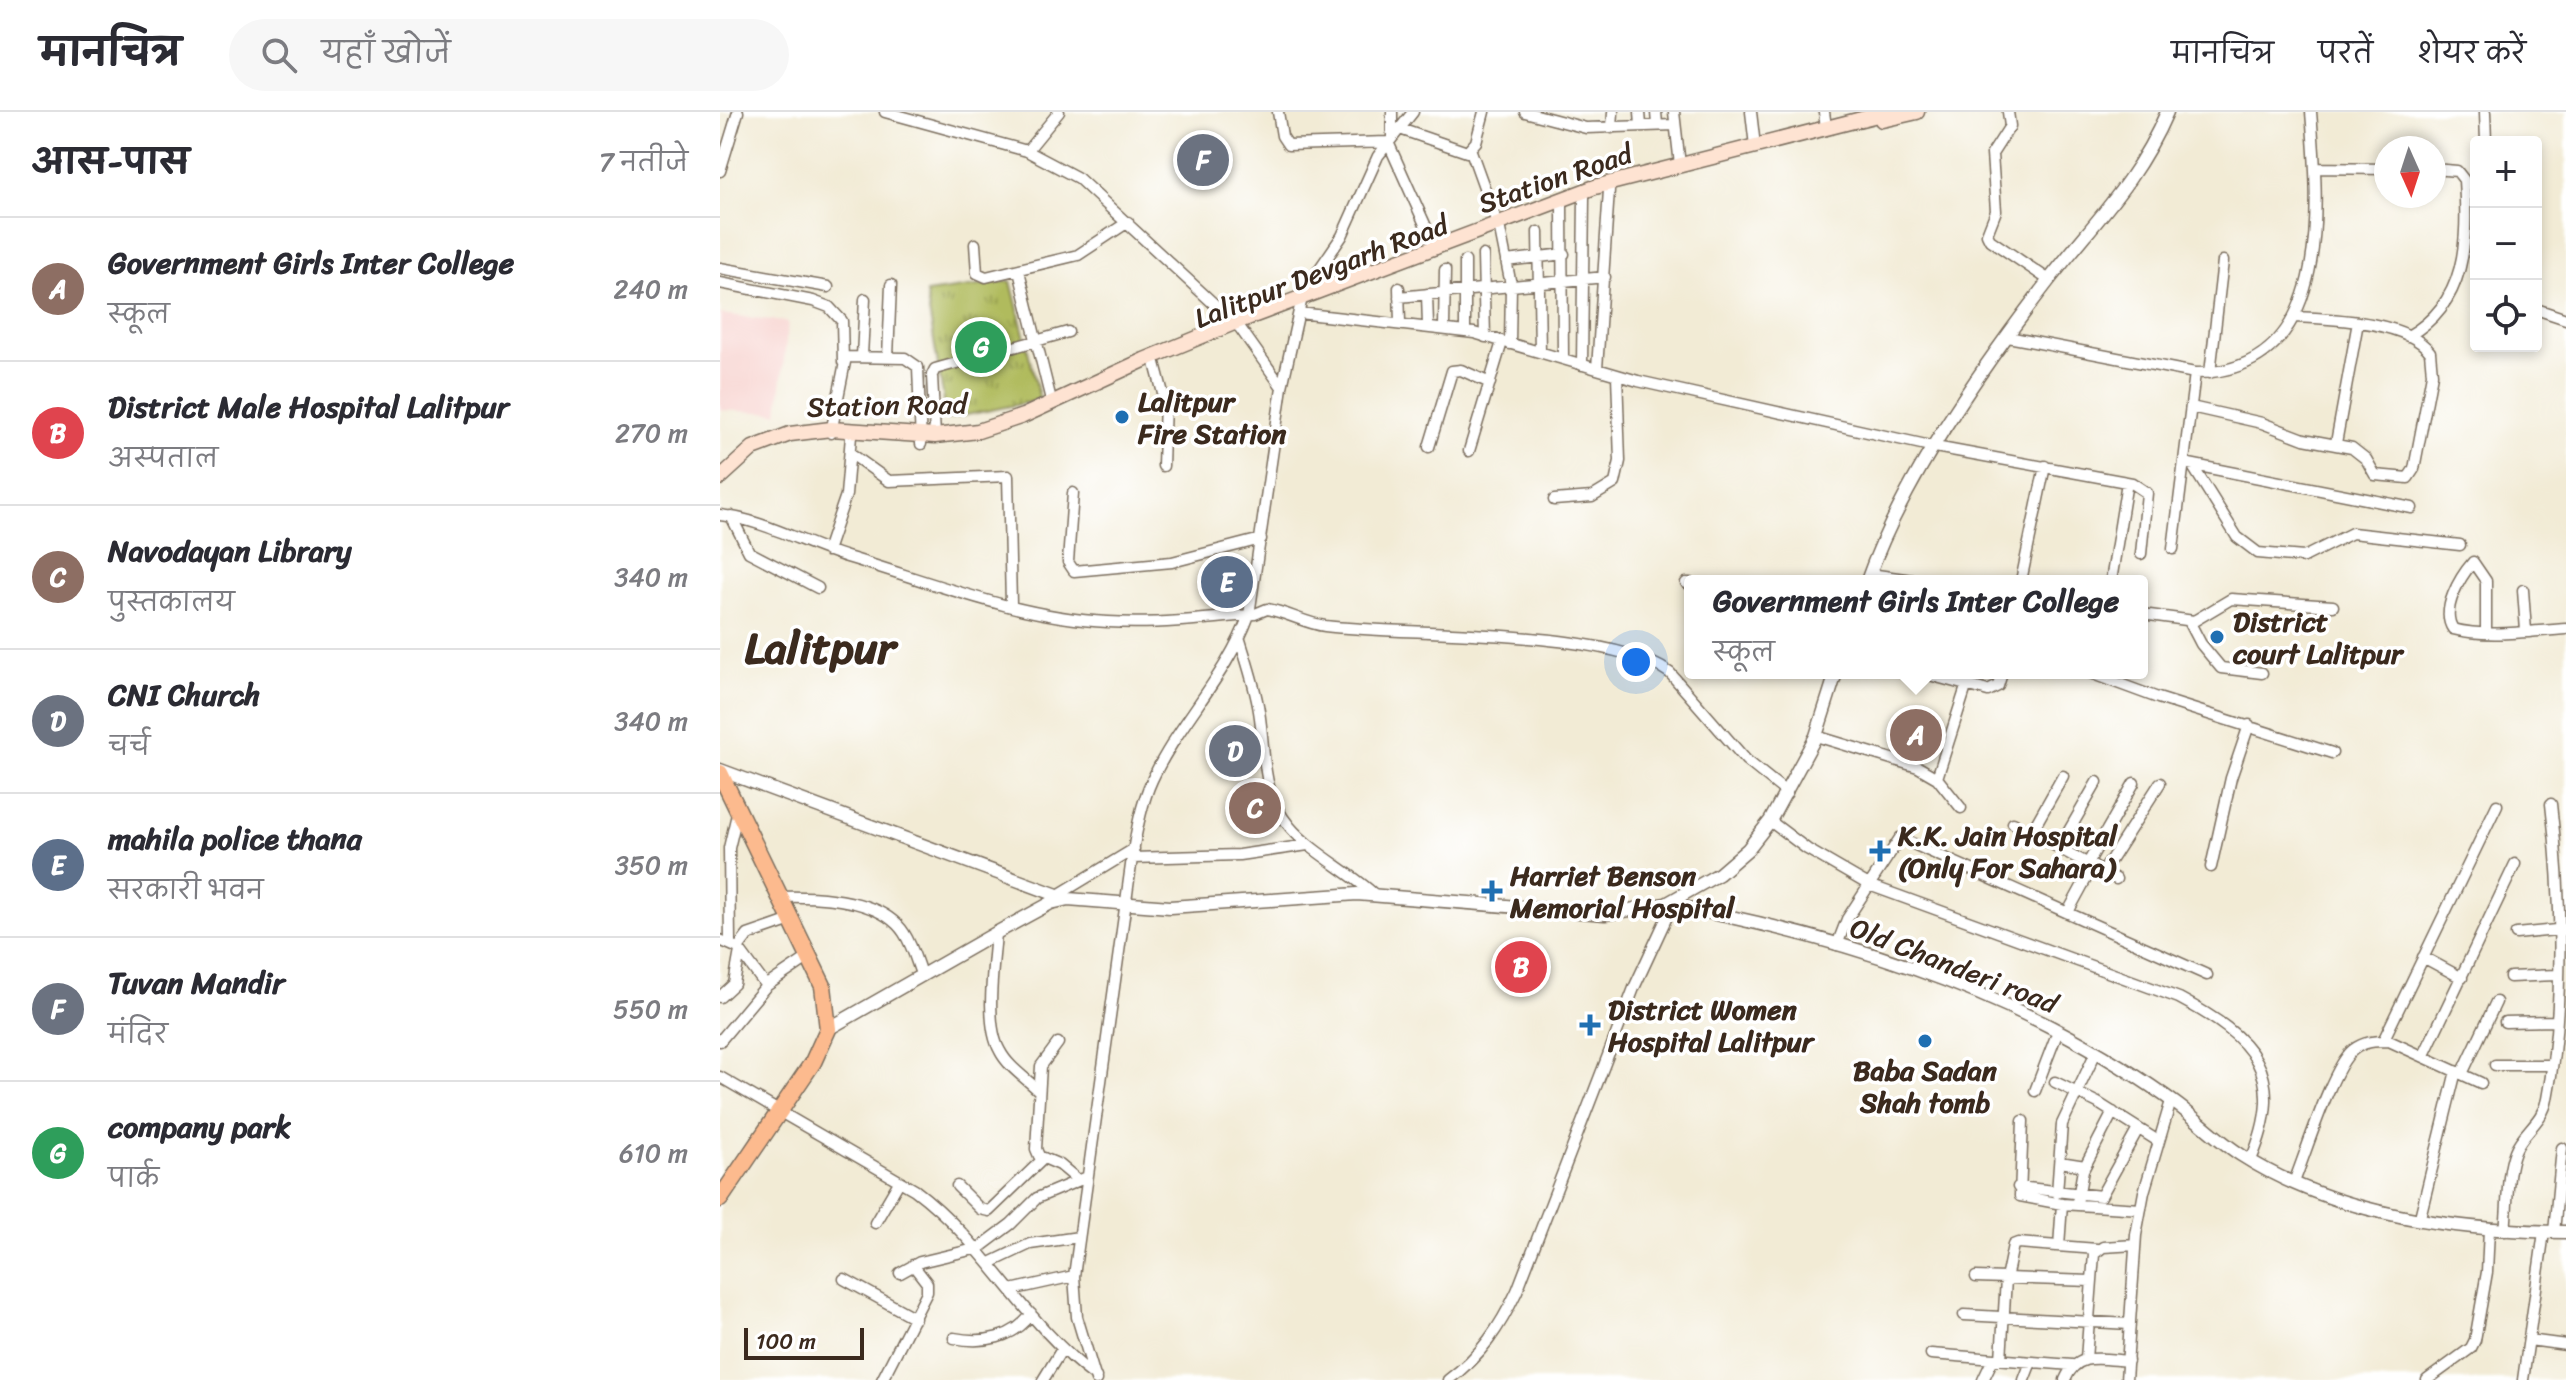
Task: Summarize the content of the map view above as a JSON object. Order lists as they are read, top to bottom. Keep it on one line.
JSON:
{"streets":{"main road":["Station Road","Lalitpur Devgarh Road"],"street":["Old Chanderi road"]},"crossings":[["Station Road","Lalitpur Devgarh Road"]],"districts":["Lalitpur"],"places":{"other":["Lalitpur Fire Station","District court Lalitpur","Baba Sadan Shah tomb"],"health":["K.K. Jain Hospital (Only For Sahara)","Harriet Benson Memorial Hospital","District Women Hospital Lalitpur"]},"scale_bar":"100 m","north":"bottom","page":{"header":"मानचित्र","search":"यहाँ खोजें","nav":["मानचित्र","परतें","शेयर करें"],"heading":["आस-पास","7 नतीजे"],"pins":["F","G","E","A","D","C","B"],"map_buttons":["+","−"],"list":[{"mark":"A","name":"Government Girls Inter College","note":"स्कूल","value":"240 m"},{"mark":"B","name":"District Male Hospital Lalitpur","note":"अस्पताल","value":"270 m"},{"mark":"C","name":"Navodayan Library","note":"पुस्तकालय","value":"340 m"},{"mark":"D","name":"CNI Church","note":"चर्च","value":"340 m"},{"mark":"E","name":"mahila police thana","note":"सरकारी भवन","value":"350 m"},{"mark":"F","name":"Tuvan Mandir","note":"मंदिर","value":"550 m"},{"mark":"G","name":"company park","note":"पार्क","value":"610 m"}],"popup":["Government Girls Inter College","स्कूल"],"scale":"100 m"}}
